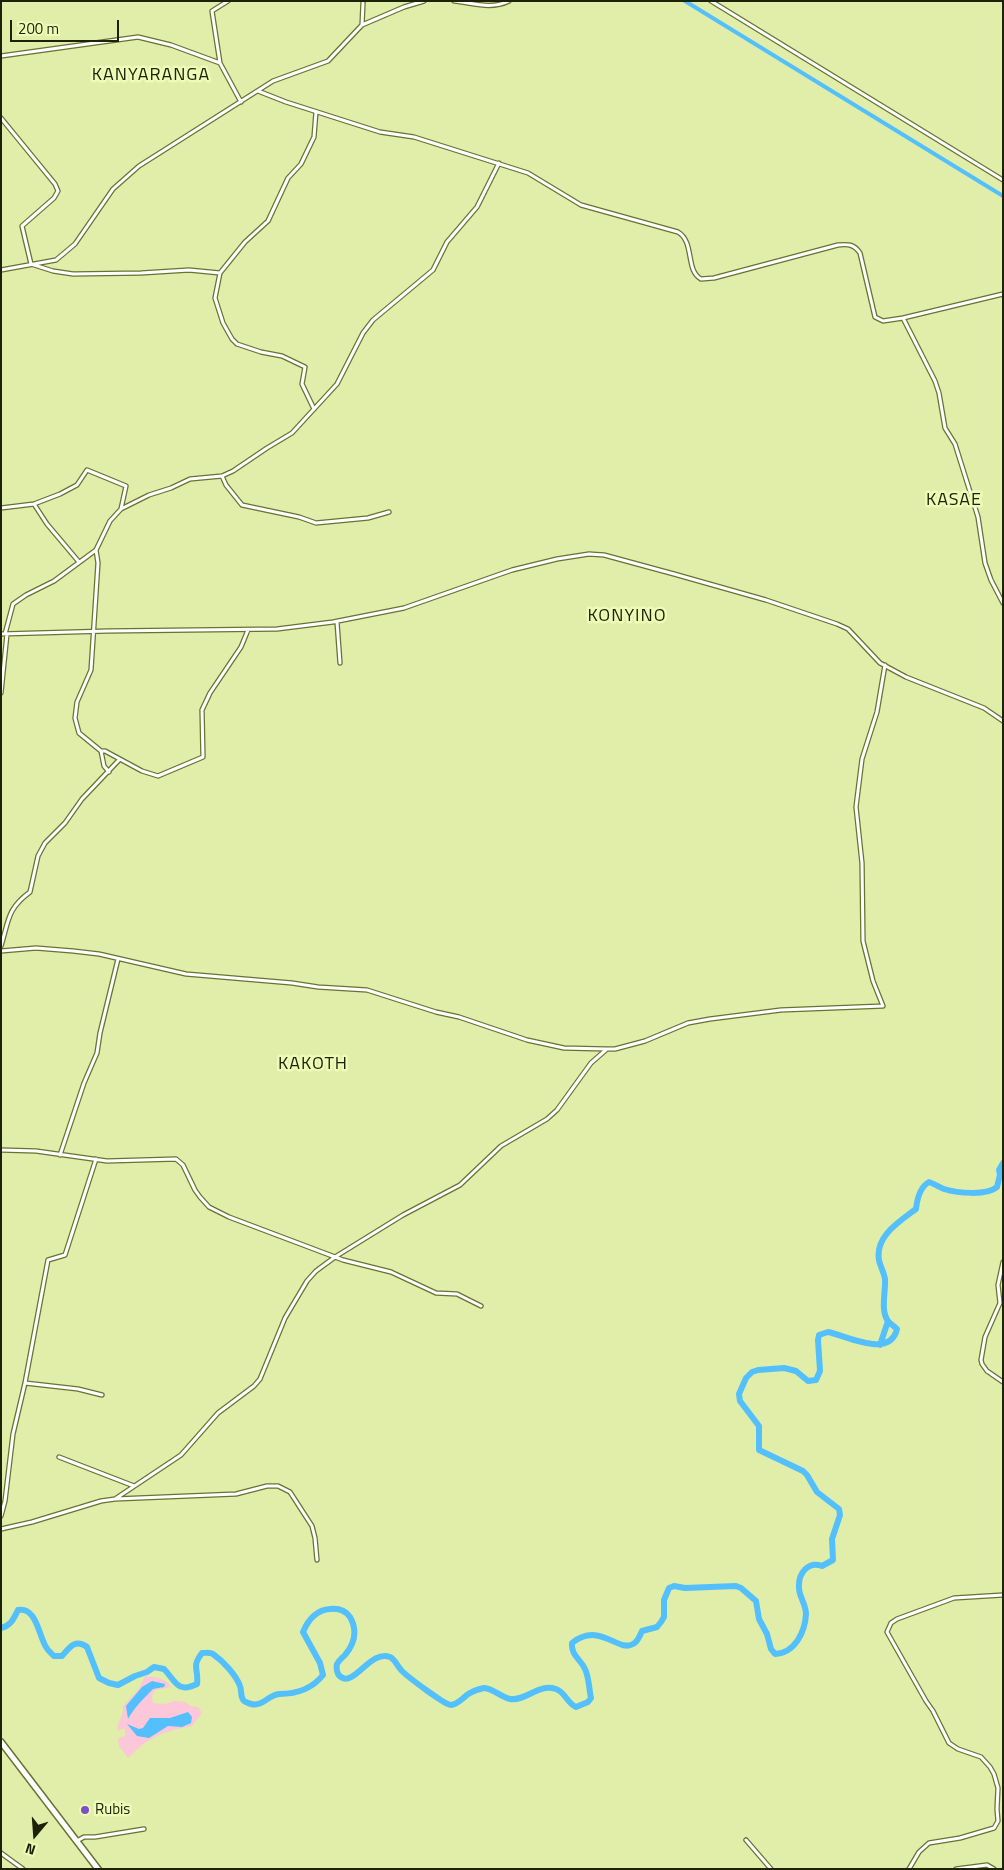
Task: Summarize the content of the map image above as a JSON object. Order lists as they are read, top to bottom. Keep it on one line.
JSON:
{"districts":["KANYARANGA","KASAE","KONYINO","KAKOTH"],"places":["Rubis"],"scale_bar":"200 m","north":"bottom"}
